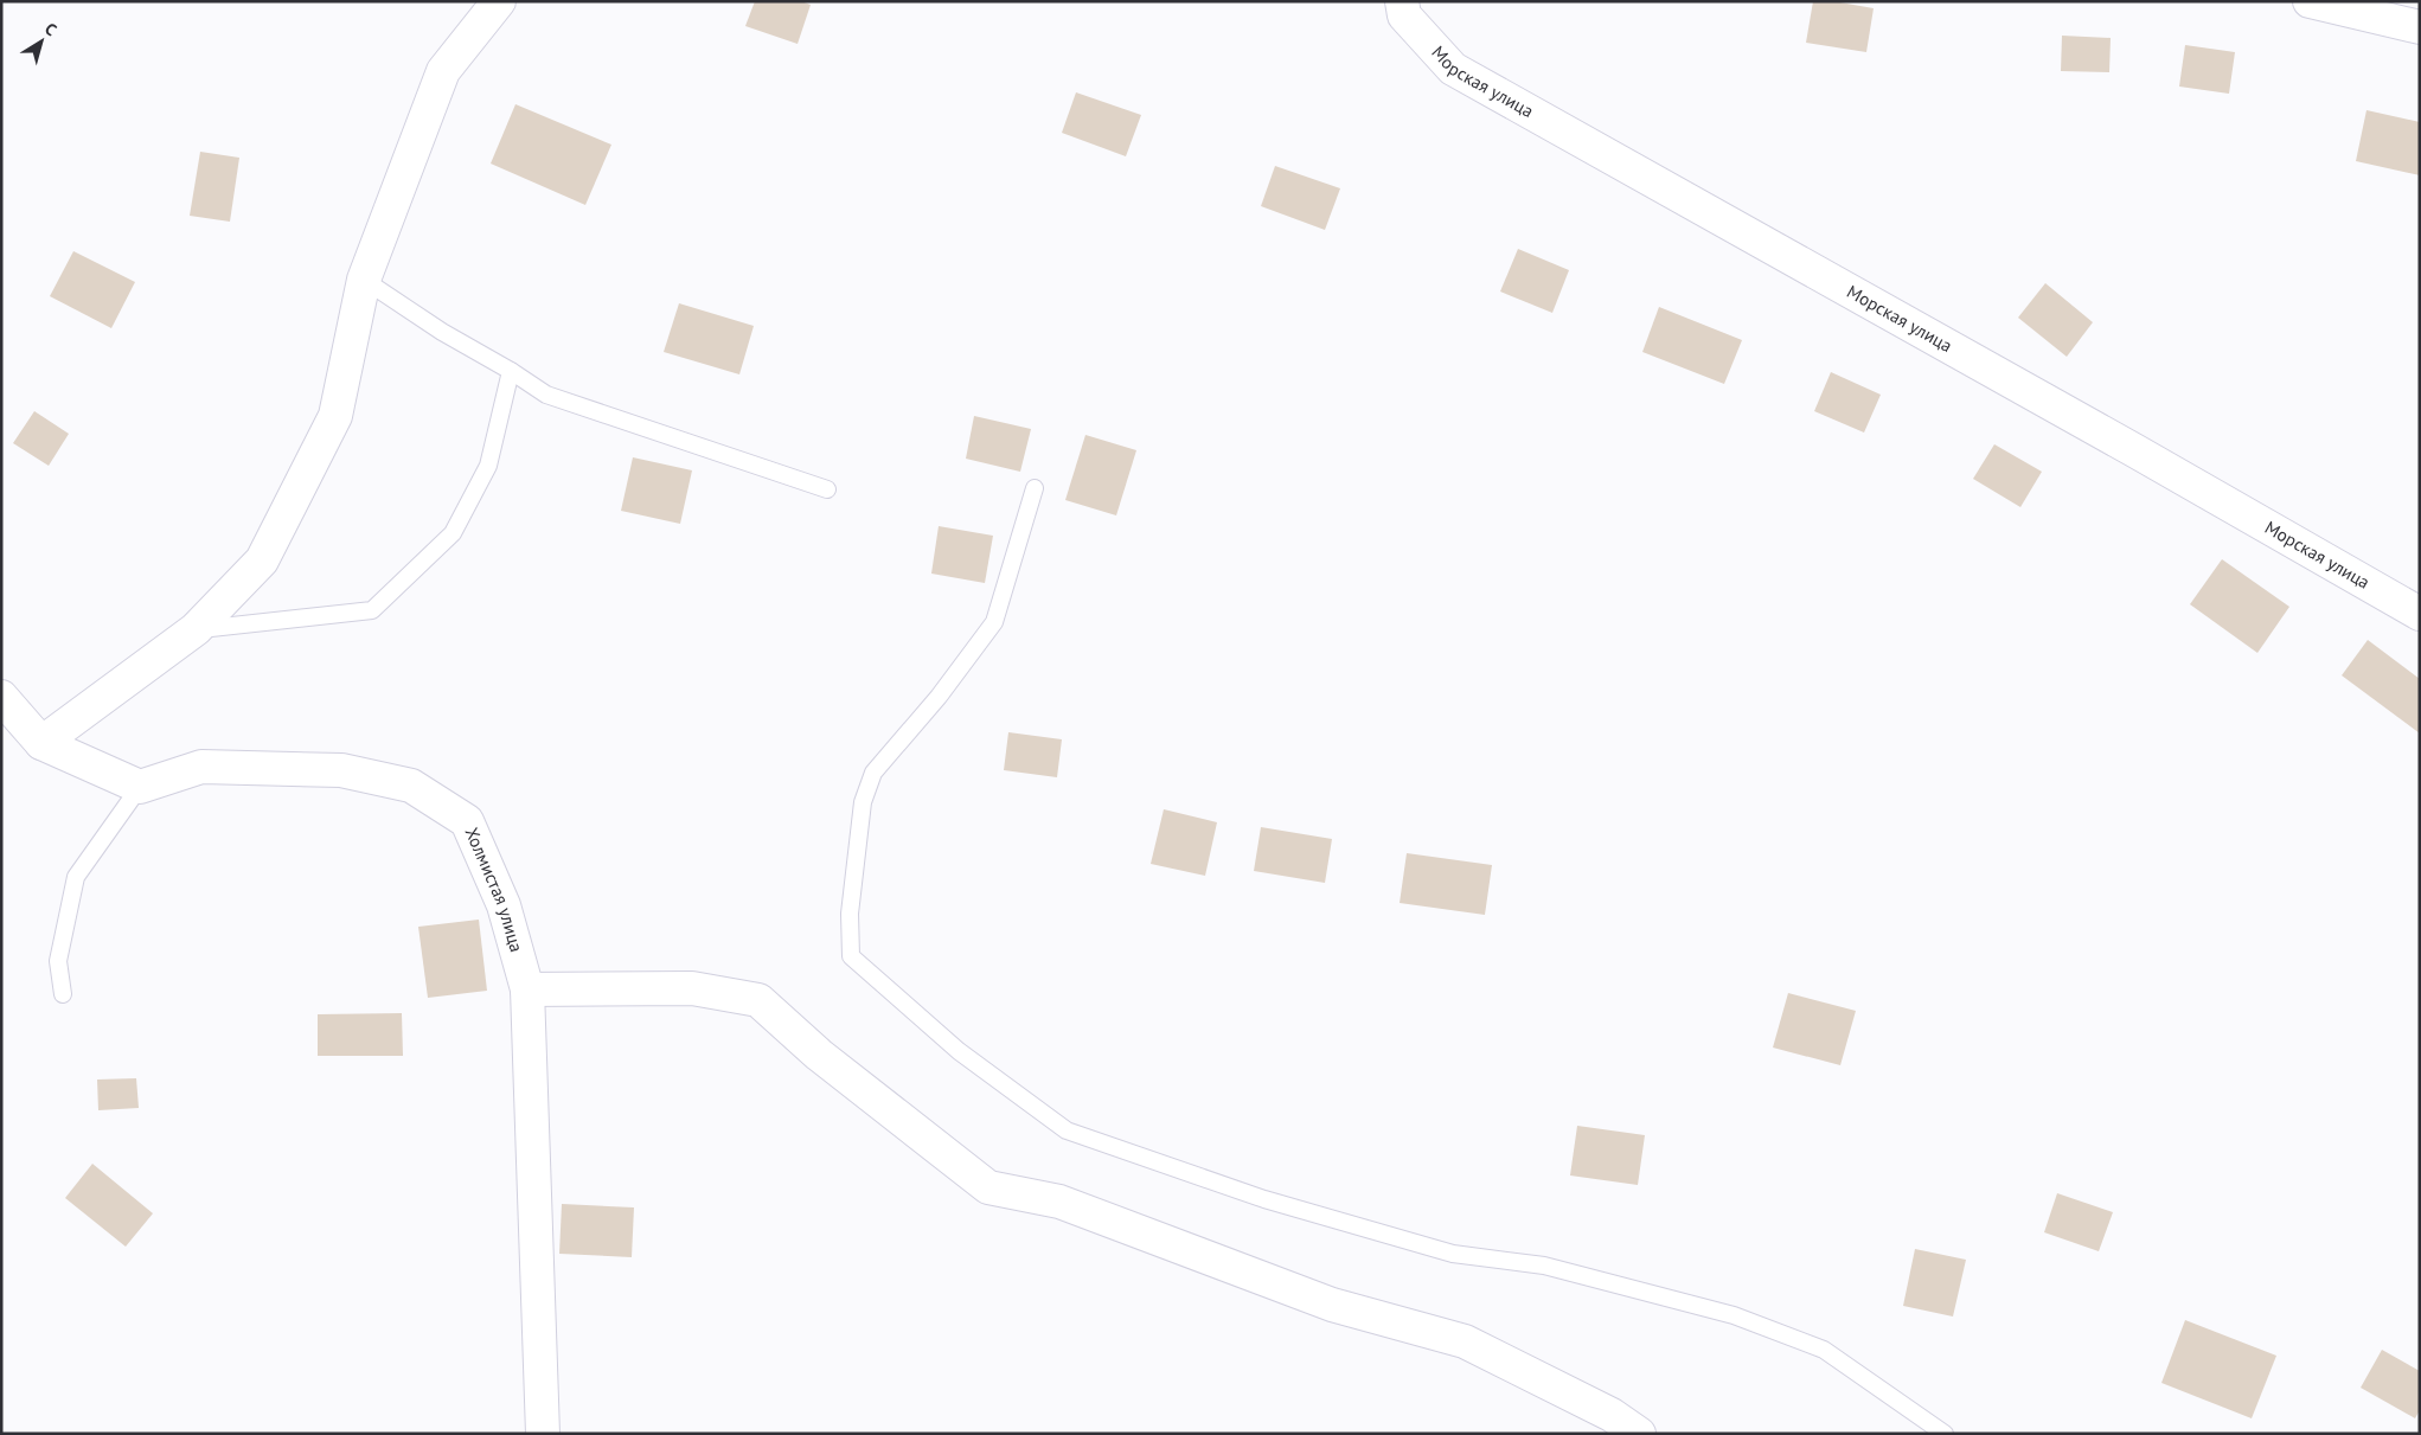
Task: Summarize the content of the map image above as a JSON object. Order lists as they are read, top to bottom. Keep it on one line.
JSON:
{"streets":{"street":["Морская улица","Холмистая улица"]},"north":"top right"}
